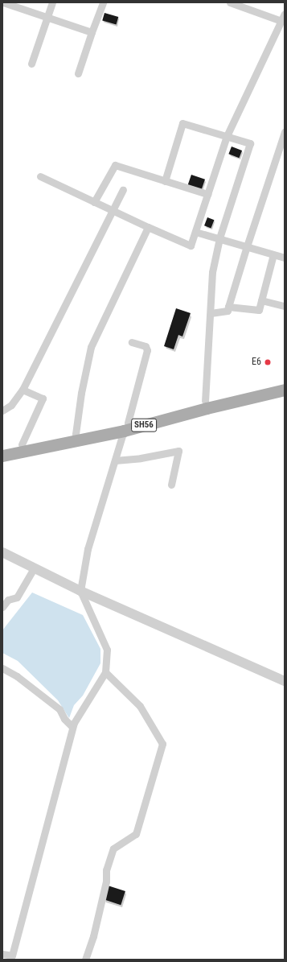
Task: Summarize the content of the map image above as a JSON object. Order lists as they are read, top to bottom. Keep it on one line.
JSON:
{"streets":{"main road":["SH56"]},"places":["E6"]}
